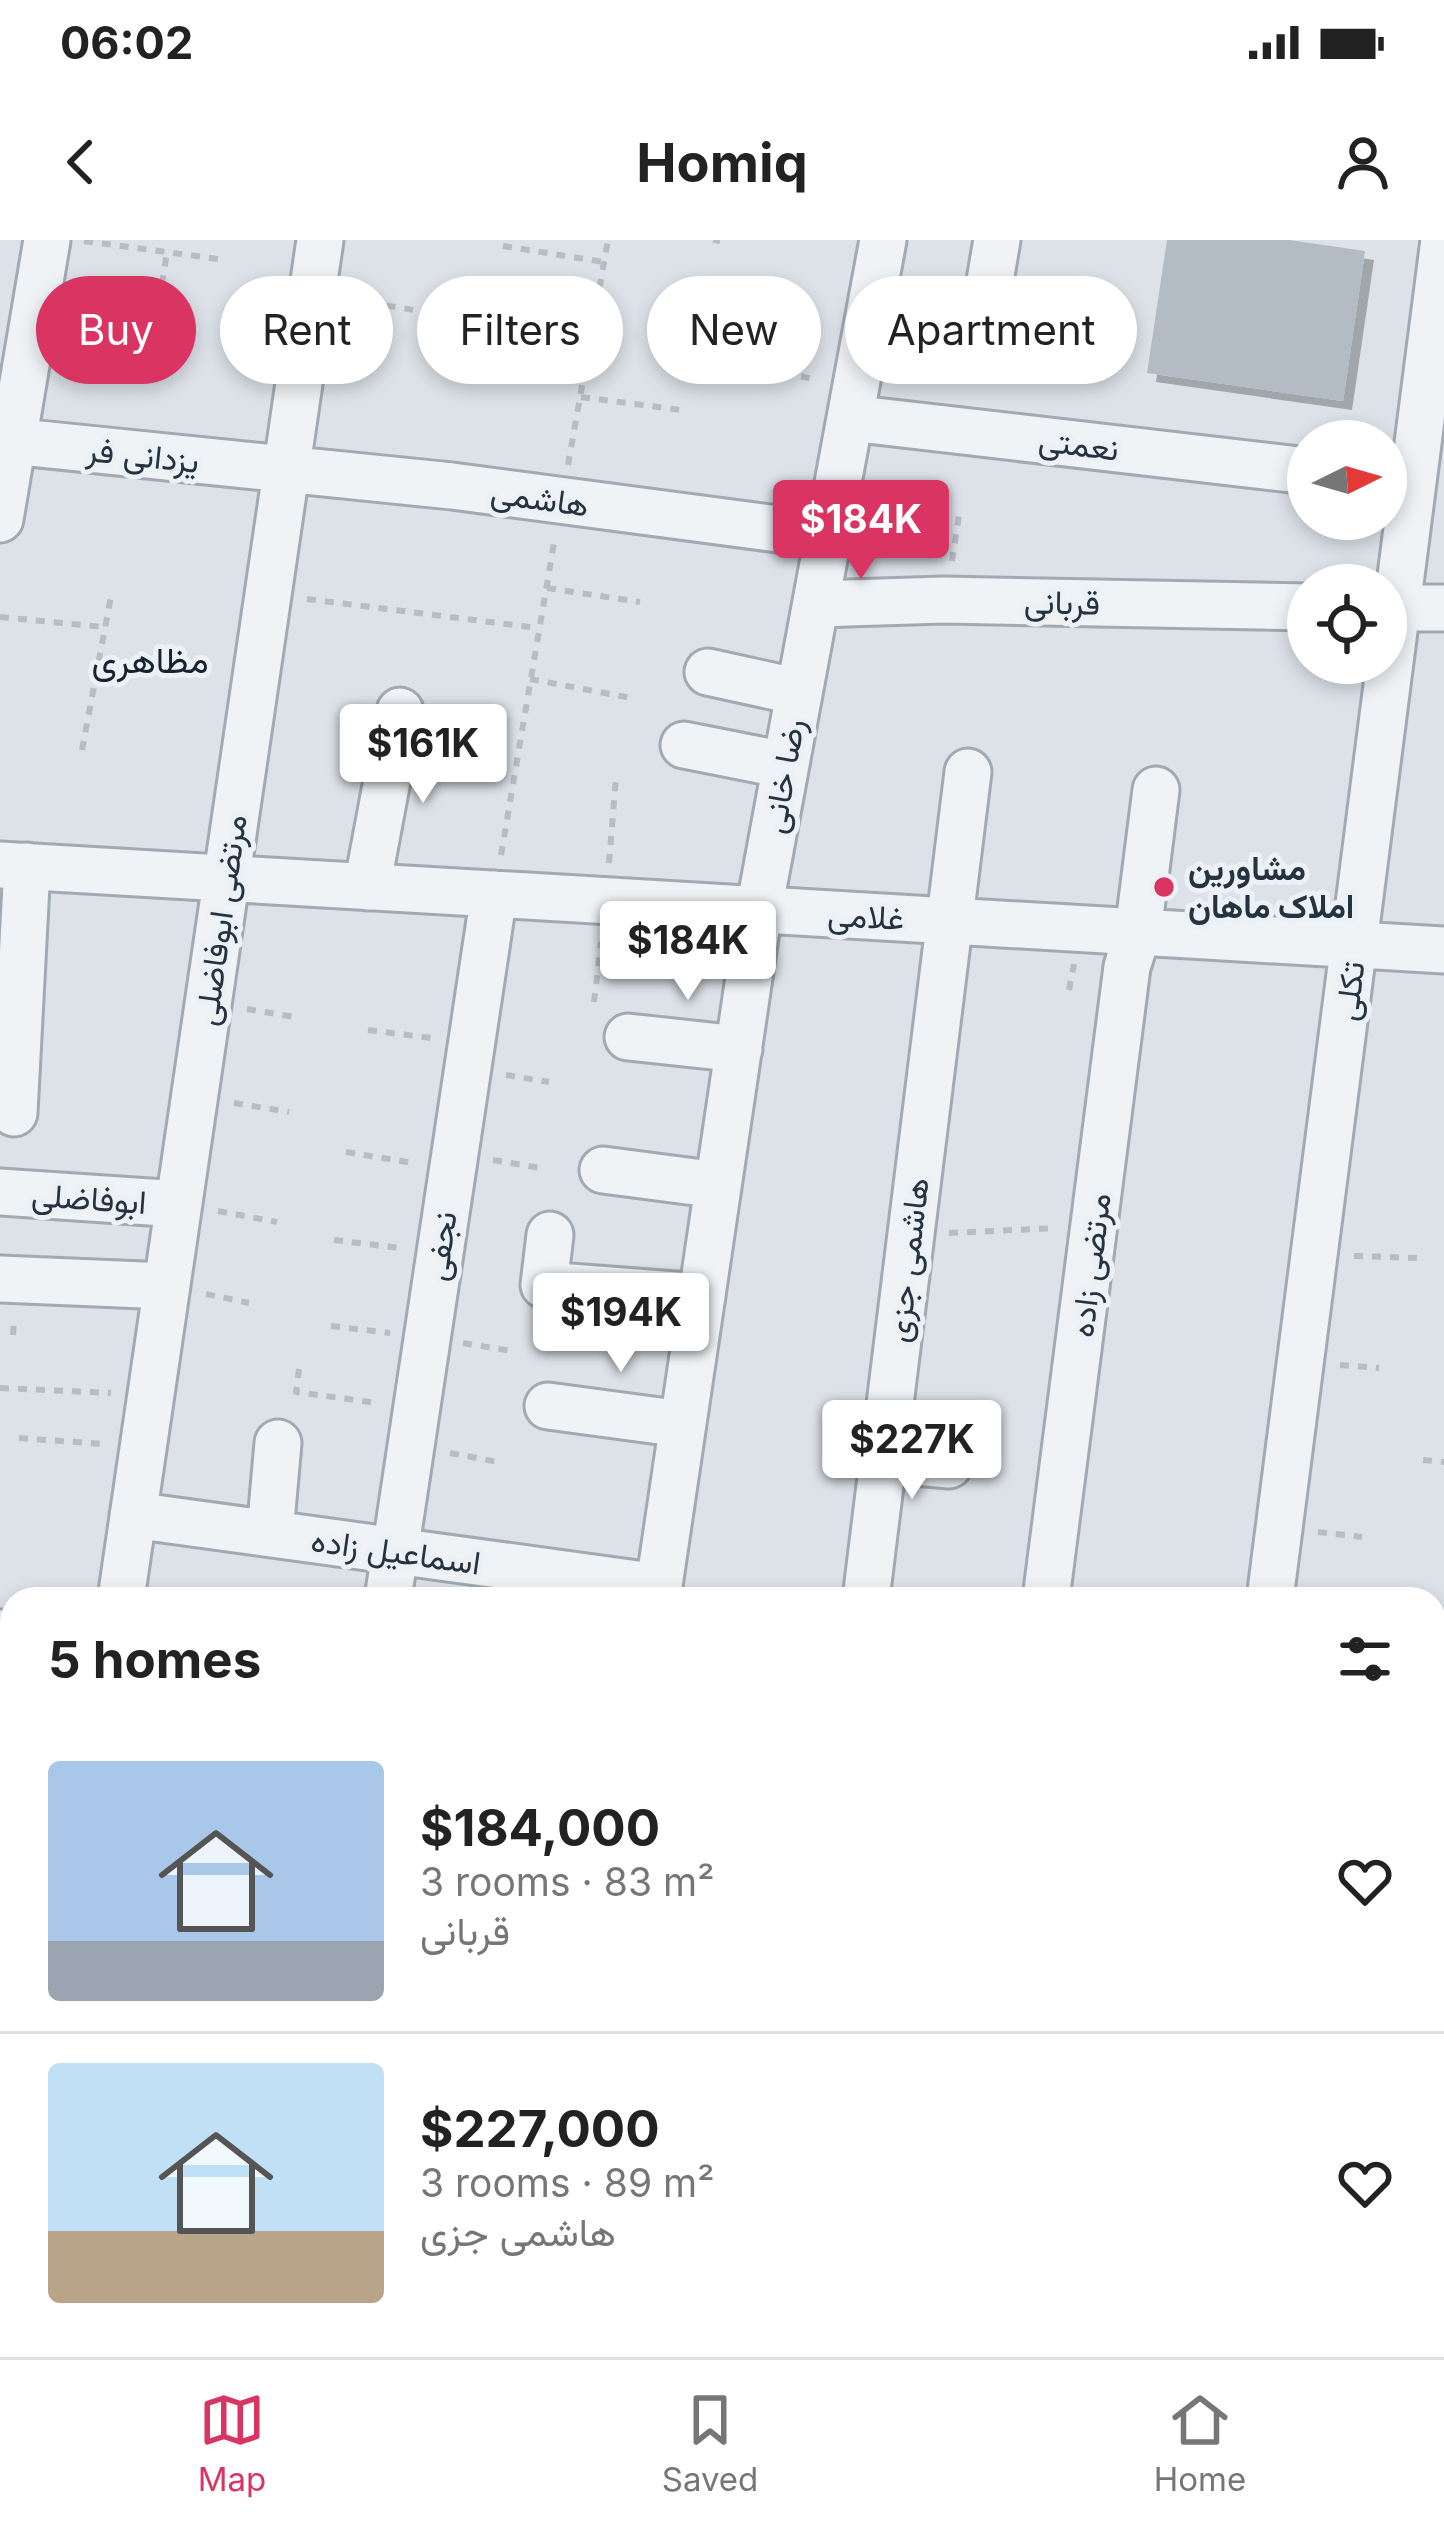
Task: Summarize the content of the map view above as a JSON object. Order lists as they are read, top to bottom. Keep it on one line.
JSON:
{"streets":{"street":["نعمتی","یزدانی فر","هاشمی","قربانی","رضا خانی","غلامی","مرتضی ابوفاضلی","تکلی","ابوفاضلی","نجفی","هاشمی جزی","مرتضی زاده","اسماعیل زاده"]},"crossings":[["نعمتی","رضا خانی"],["یزدانی فر","هاشمی"],["یزدانی فر","مرتضی ابوفاضلی"],["هاشمی","مرتضی ابوفاضلی"],["قربانی","رضا خانی"],["رضا خانی","غلامی"],["غلامی","مرتضی ابوفاضلی"],["غلامی","تکلی"],["غلامی","نجفی"],["غلامی","هاشمی جزی"],["غلامی","مرتضی زاده"],["مرتضی ابوفاضلی","ابوفاضلی"],["مرتضی ابوفاضلی","اسماعیل زاده"],["نجفی","اسماعیل زاده"]],"districts":["مظاهری"],"places":["مشاورین املاک ماهان"],"north":"right","page":{"status":"06:02","header":"Homiq","chip":["Buy","Rent","Filters","New","Apartment"],"price":["$184K","$161K","$184K","$194K","$227K"],"heading":"5 homes","list":[{"name":"$184,000","note":"3 rooms · 83 m² · قربانی"},{"name":"$227,000","note":"3 rooms · 89 m² · هاشمی جزی"}],"tabs":["Map","Saved","Home"]}}
